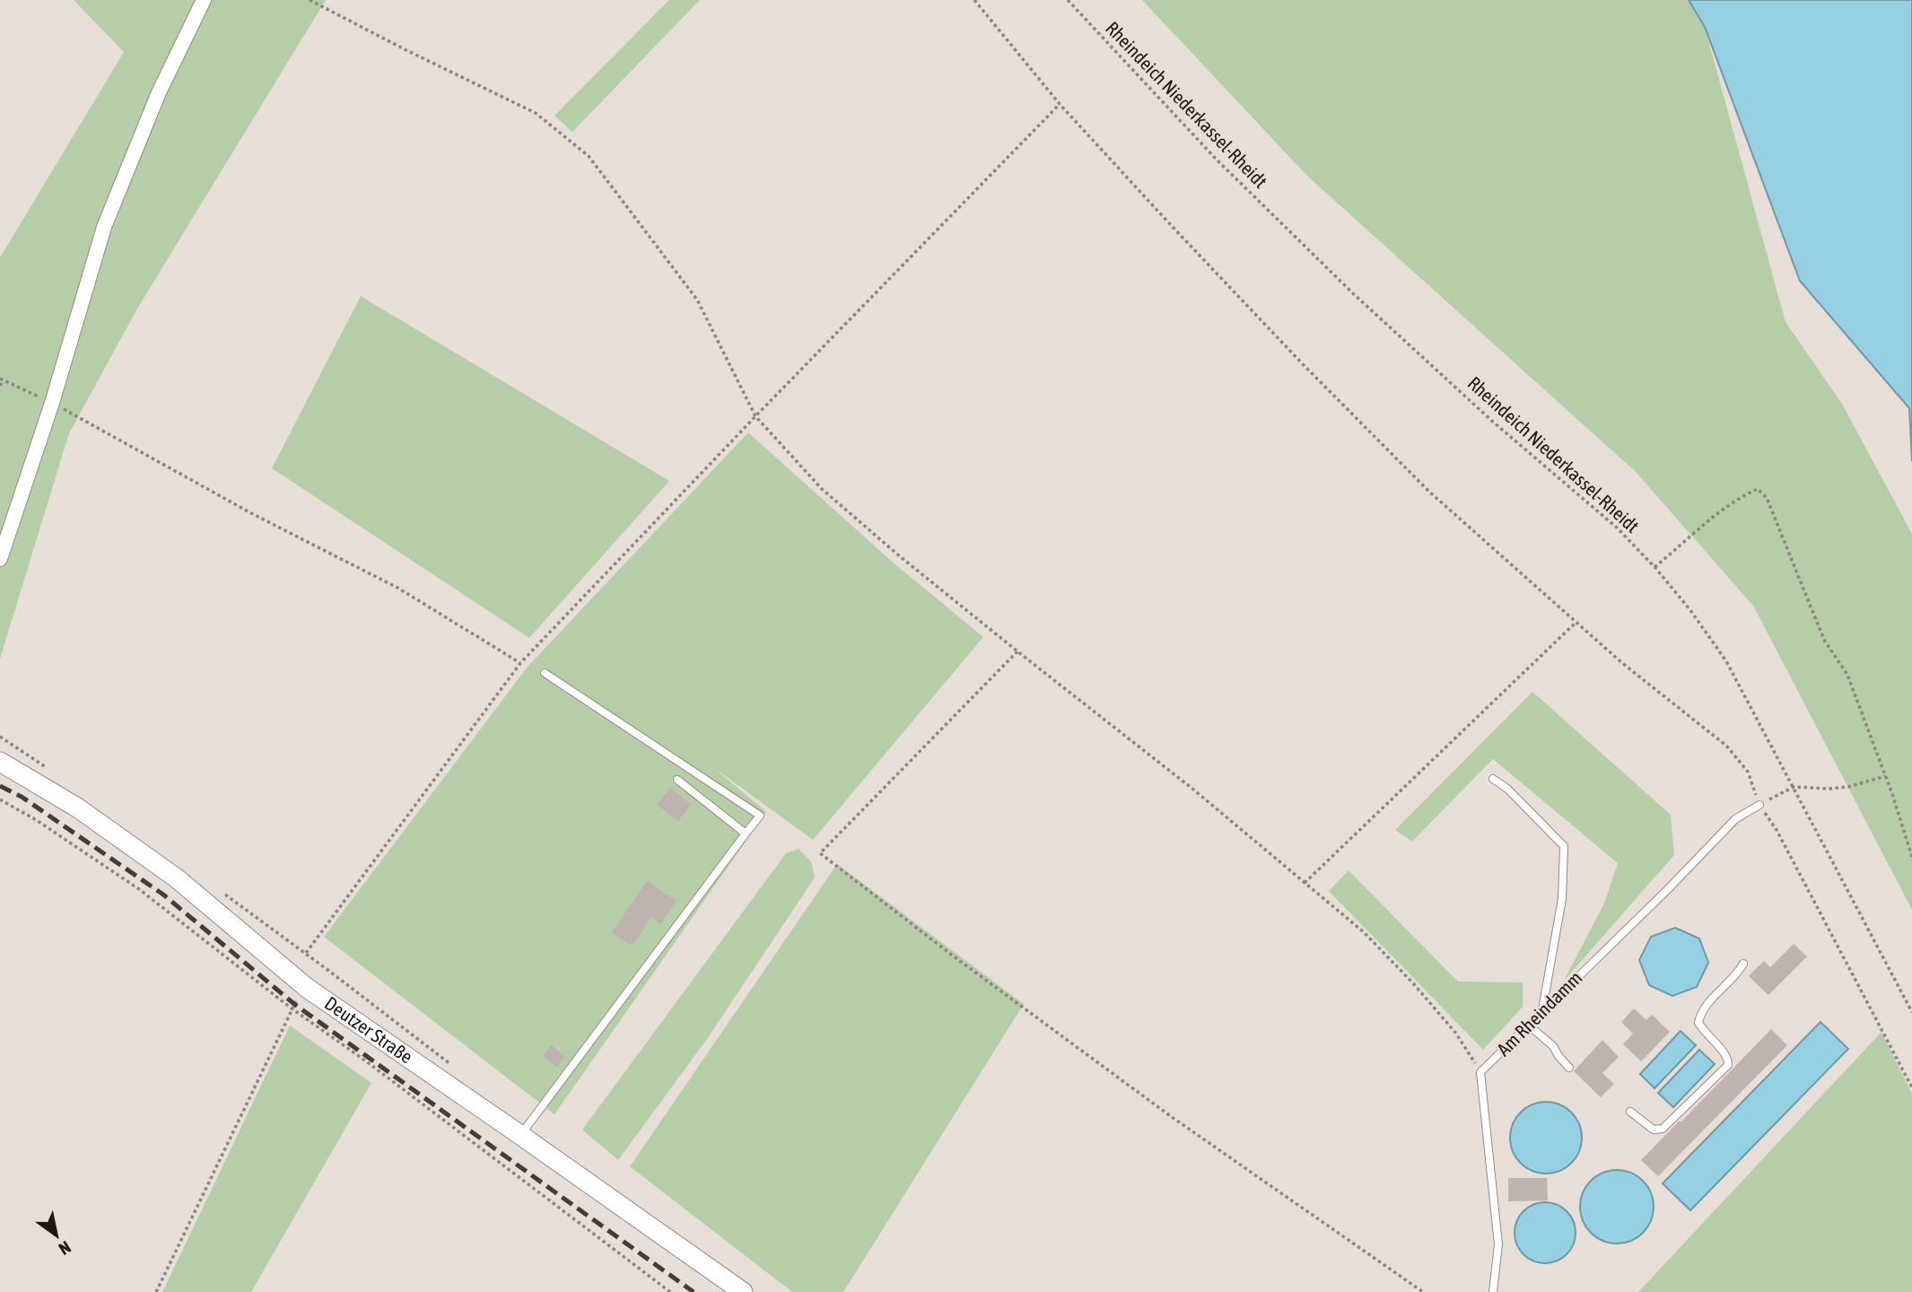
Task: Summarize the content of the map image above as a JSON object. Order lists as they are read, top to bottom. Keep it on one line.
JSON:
{"streets":{"street":["Deutzer Straße"],"lane":["Am Rheindamm"],"path":["Rheindeich Niederkassel-Rheidt"]},"north":"bottom right"}
